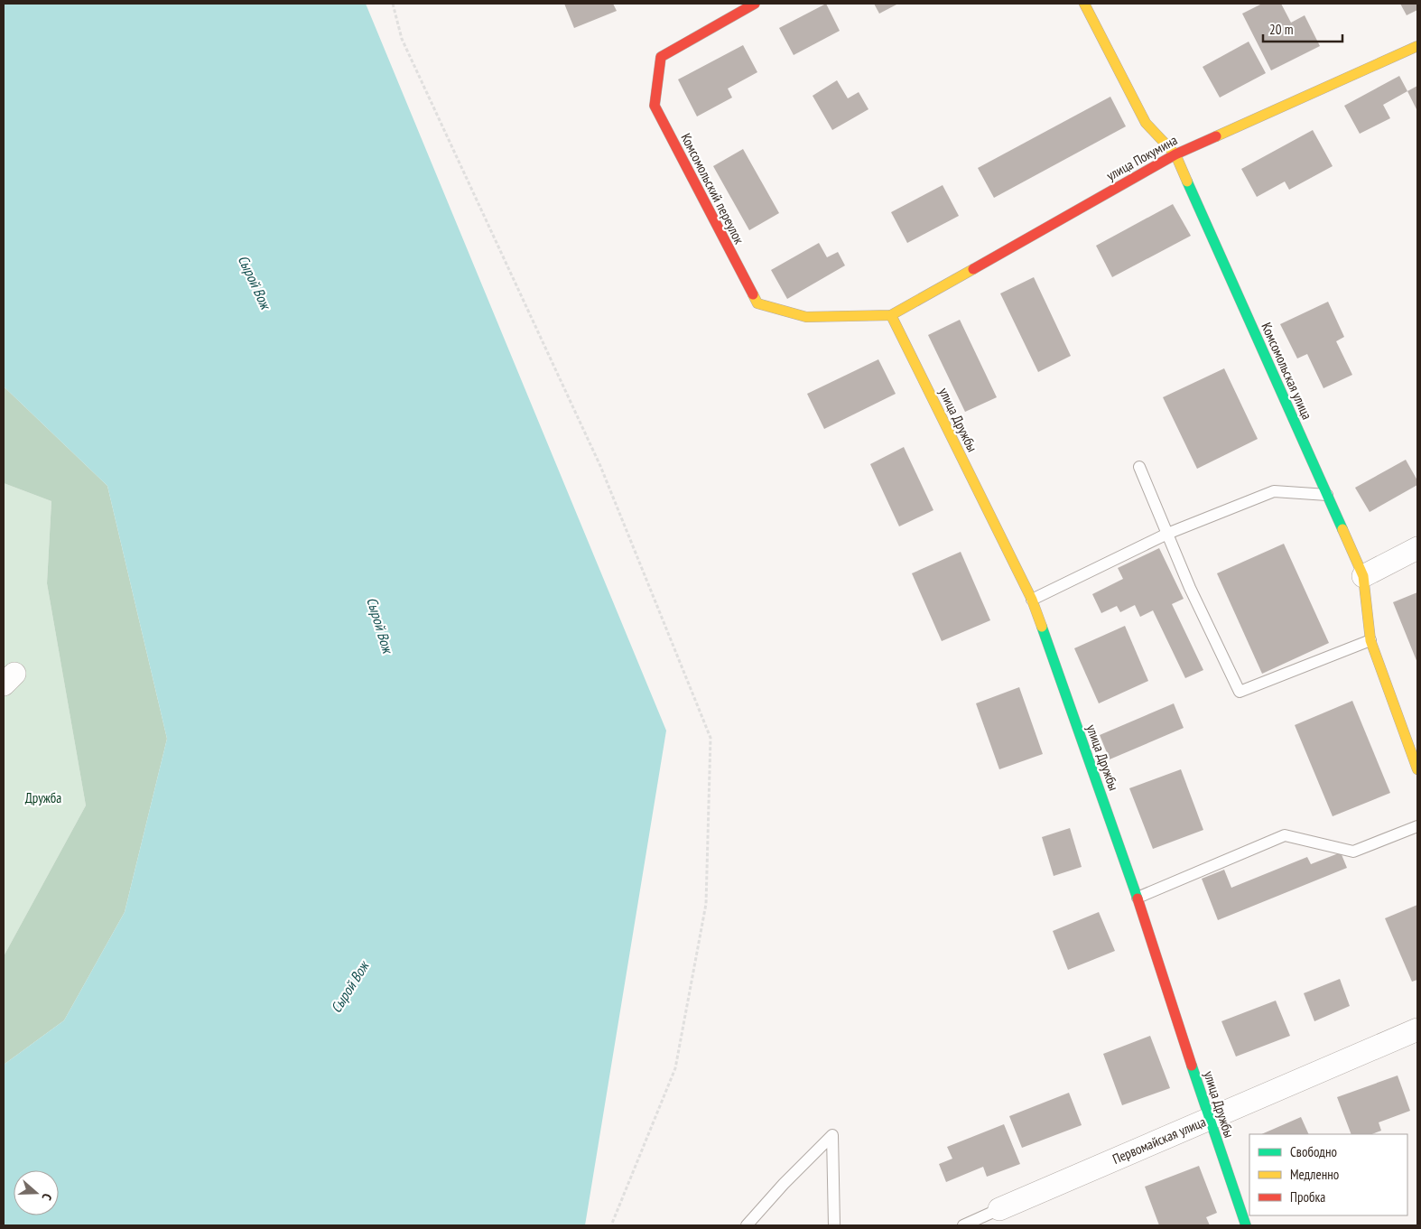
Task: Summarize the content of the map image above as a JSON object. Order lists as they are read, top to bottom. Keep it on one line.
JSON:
{"streets":{"street":["улица Покумина","Комсомольский переулок","Комсомольская улица","улица Дружбы","Первомайская улица"]},"crossings":[["улица Покумина","Комсомольский переулок"],["улица Покумина","Комсомольская улица"],["улица Покумина","улица Дружбы"],["Комсомольский переулок","улица Дружбы"],["улица Дружбы","Первомайская улица"]],"water":["Сырой Вож"],"parks":["Дружба"],"legend":["Свободно","Медленно","Пробка"],"scale_bar":"20 m","north":"right"}
